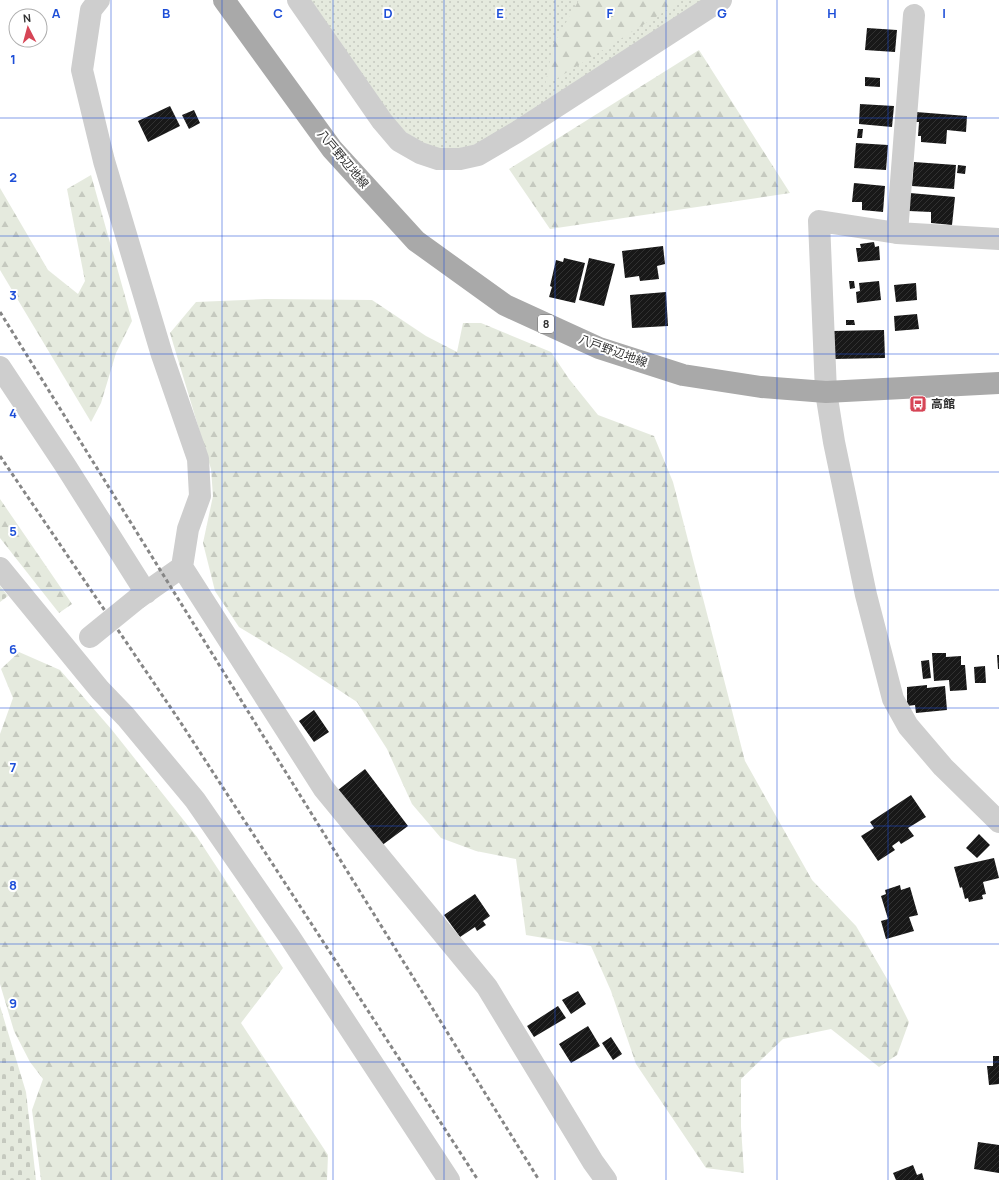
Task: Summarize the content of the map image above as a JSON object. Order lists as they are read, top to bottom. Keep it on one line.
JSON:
{"streets":{"main road":["八戸野辺地線","8"]},"places":{"bus stop":["高館"]},"north":"top","grid":{"columns":["A","B","C","D","E","F","G","H","I"],"rows":["1","2","3","4","5","6","7","8","9"]}}
